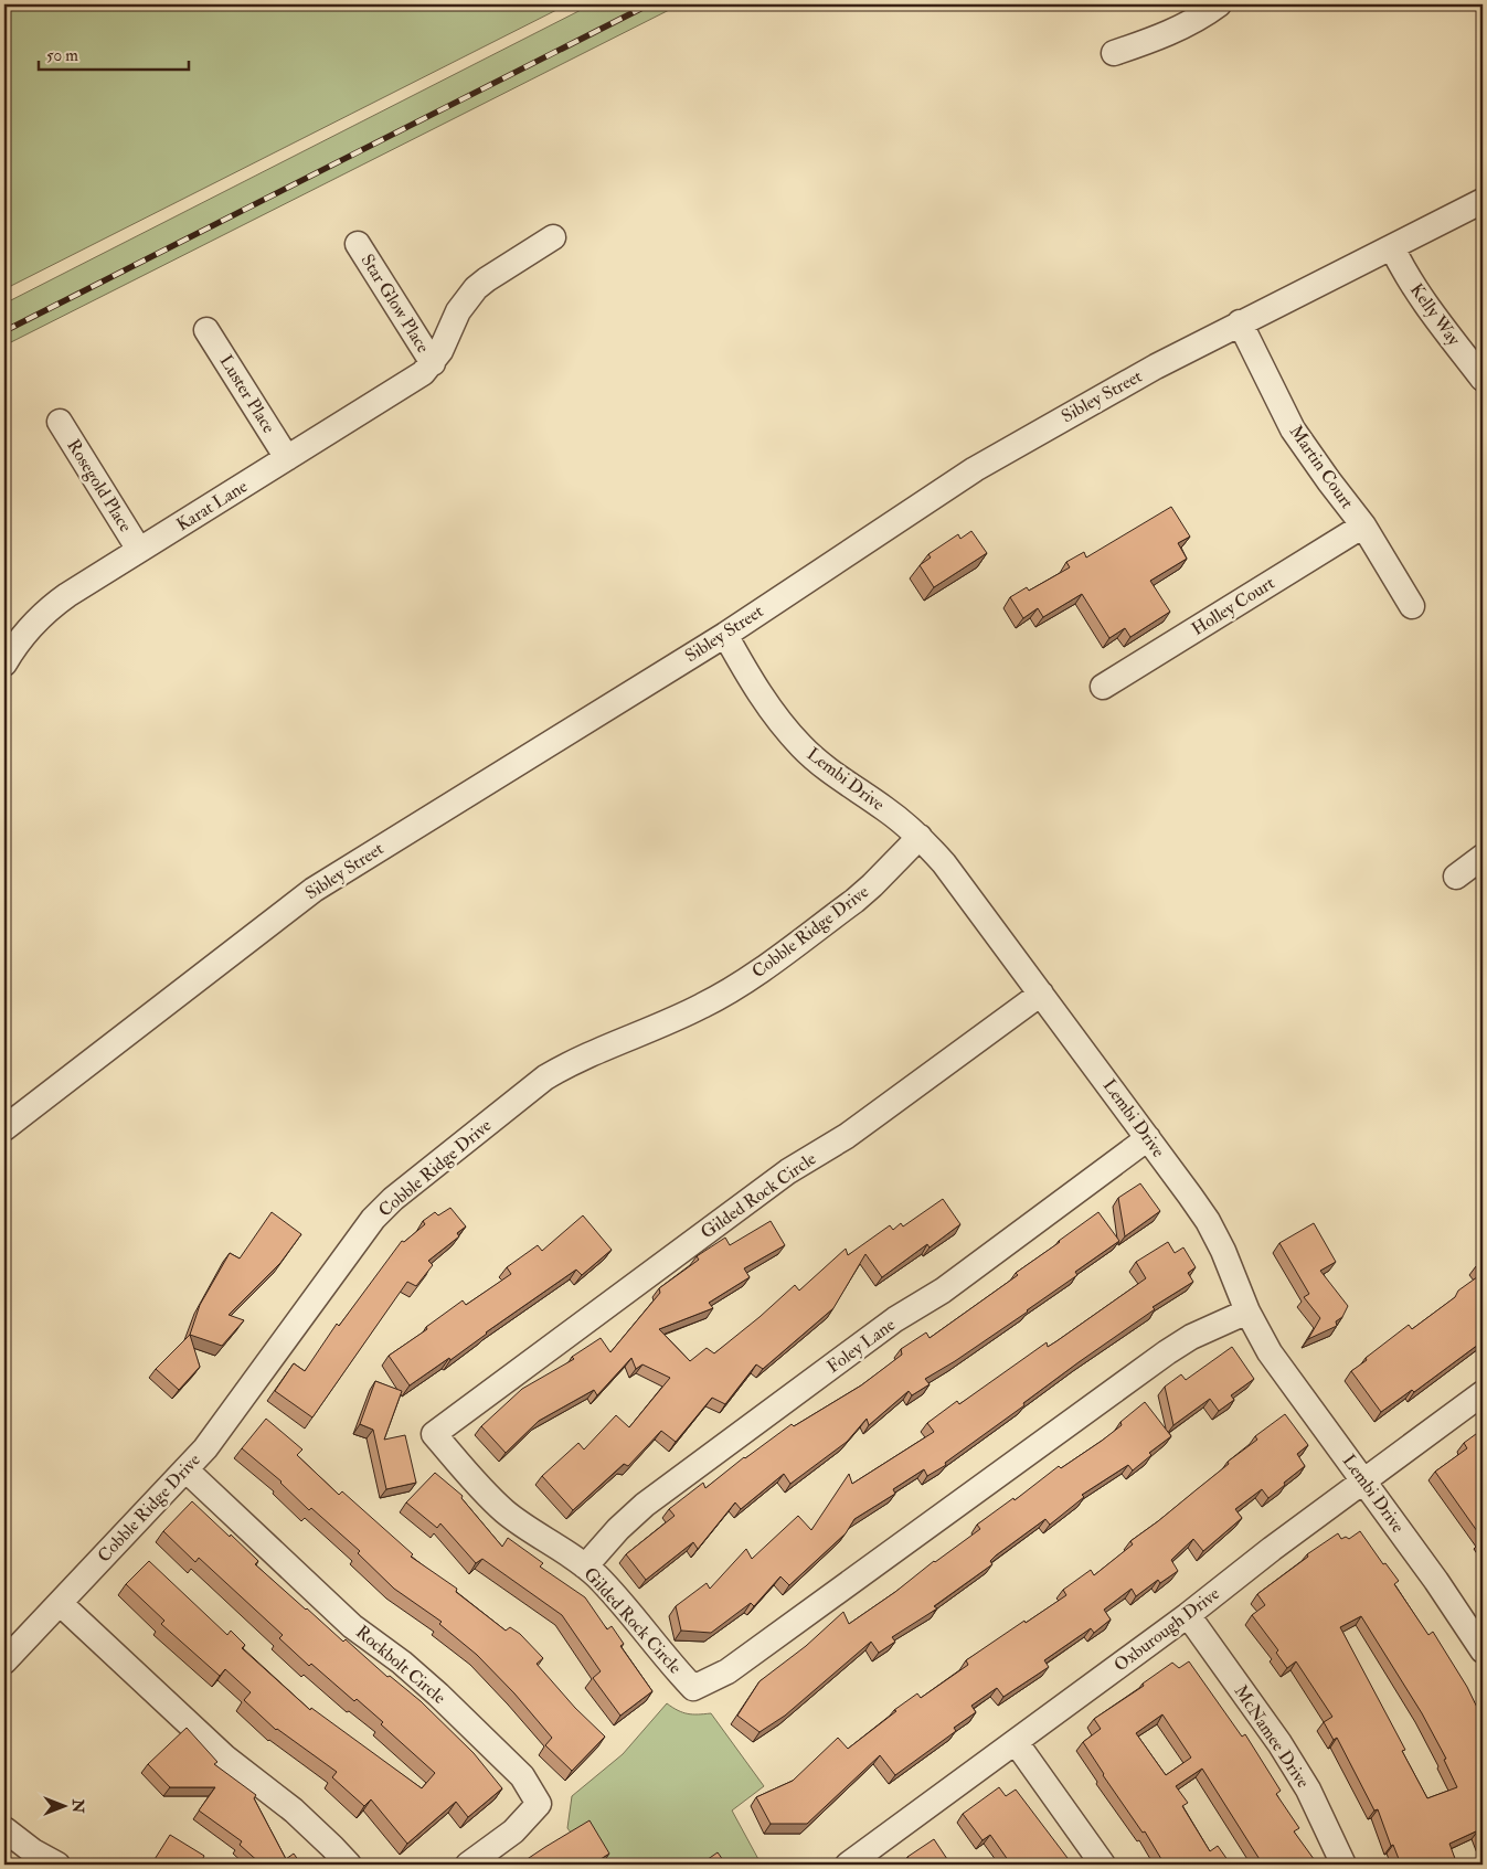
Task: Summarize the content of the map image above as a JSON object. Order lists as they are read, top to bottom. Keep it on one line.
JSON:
{"streets":{"street":["Star Glow Place","Kelly Way","Luster Place","Sibley Street","Martin Court","Rosegold Place","Karat Lane","Holley Court","Lembi Drive","Cobble Ridge Drive","Gilded Rock Circle","Foley Lane","Oxburough Drive","Rockbolt Circle","McNamee Drive"]},"crossings":[["Star Glow Place","Karat Lane"],["Kelly Way","Sibley Street"],["Luster Place","Karat Lane"],["Sibley Street","Martin Court"],["Sibley Street","Lembi Drive"],["Martin Court","Holley Court"],["Rosegold Place","Karat Lane"],["Lembi Drive","Cobble Ridge Drive"],["Lembi Drive","Gilded Rock Circle"],["Lembi Drive","Foley Lane"],["Lembi Drive","Oxburough Drive"],["Cobble Ridge Drive","Rockbolt Circle"],["Gilded Rock Circle","Foley Lane"],["Oxburough Drive","McNamee Drive"]],"scale_bar":"50 m","north":"right"}
